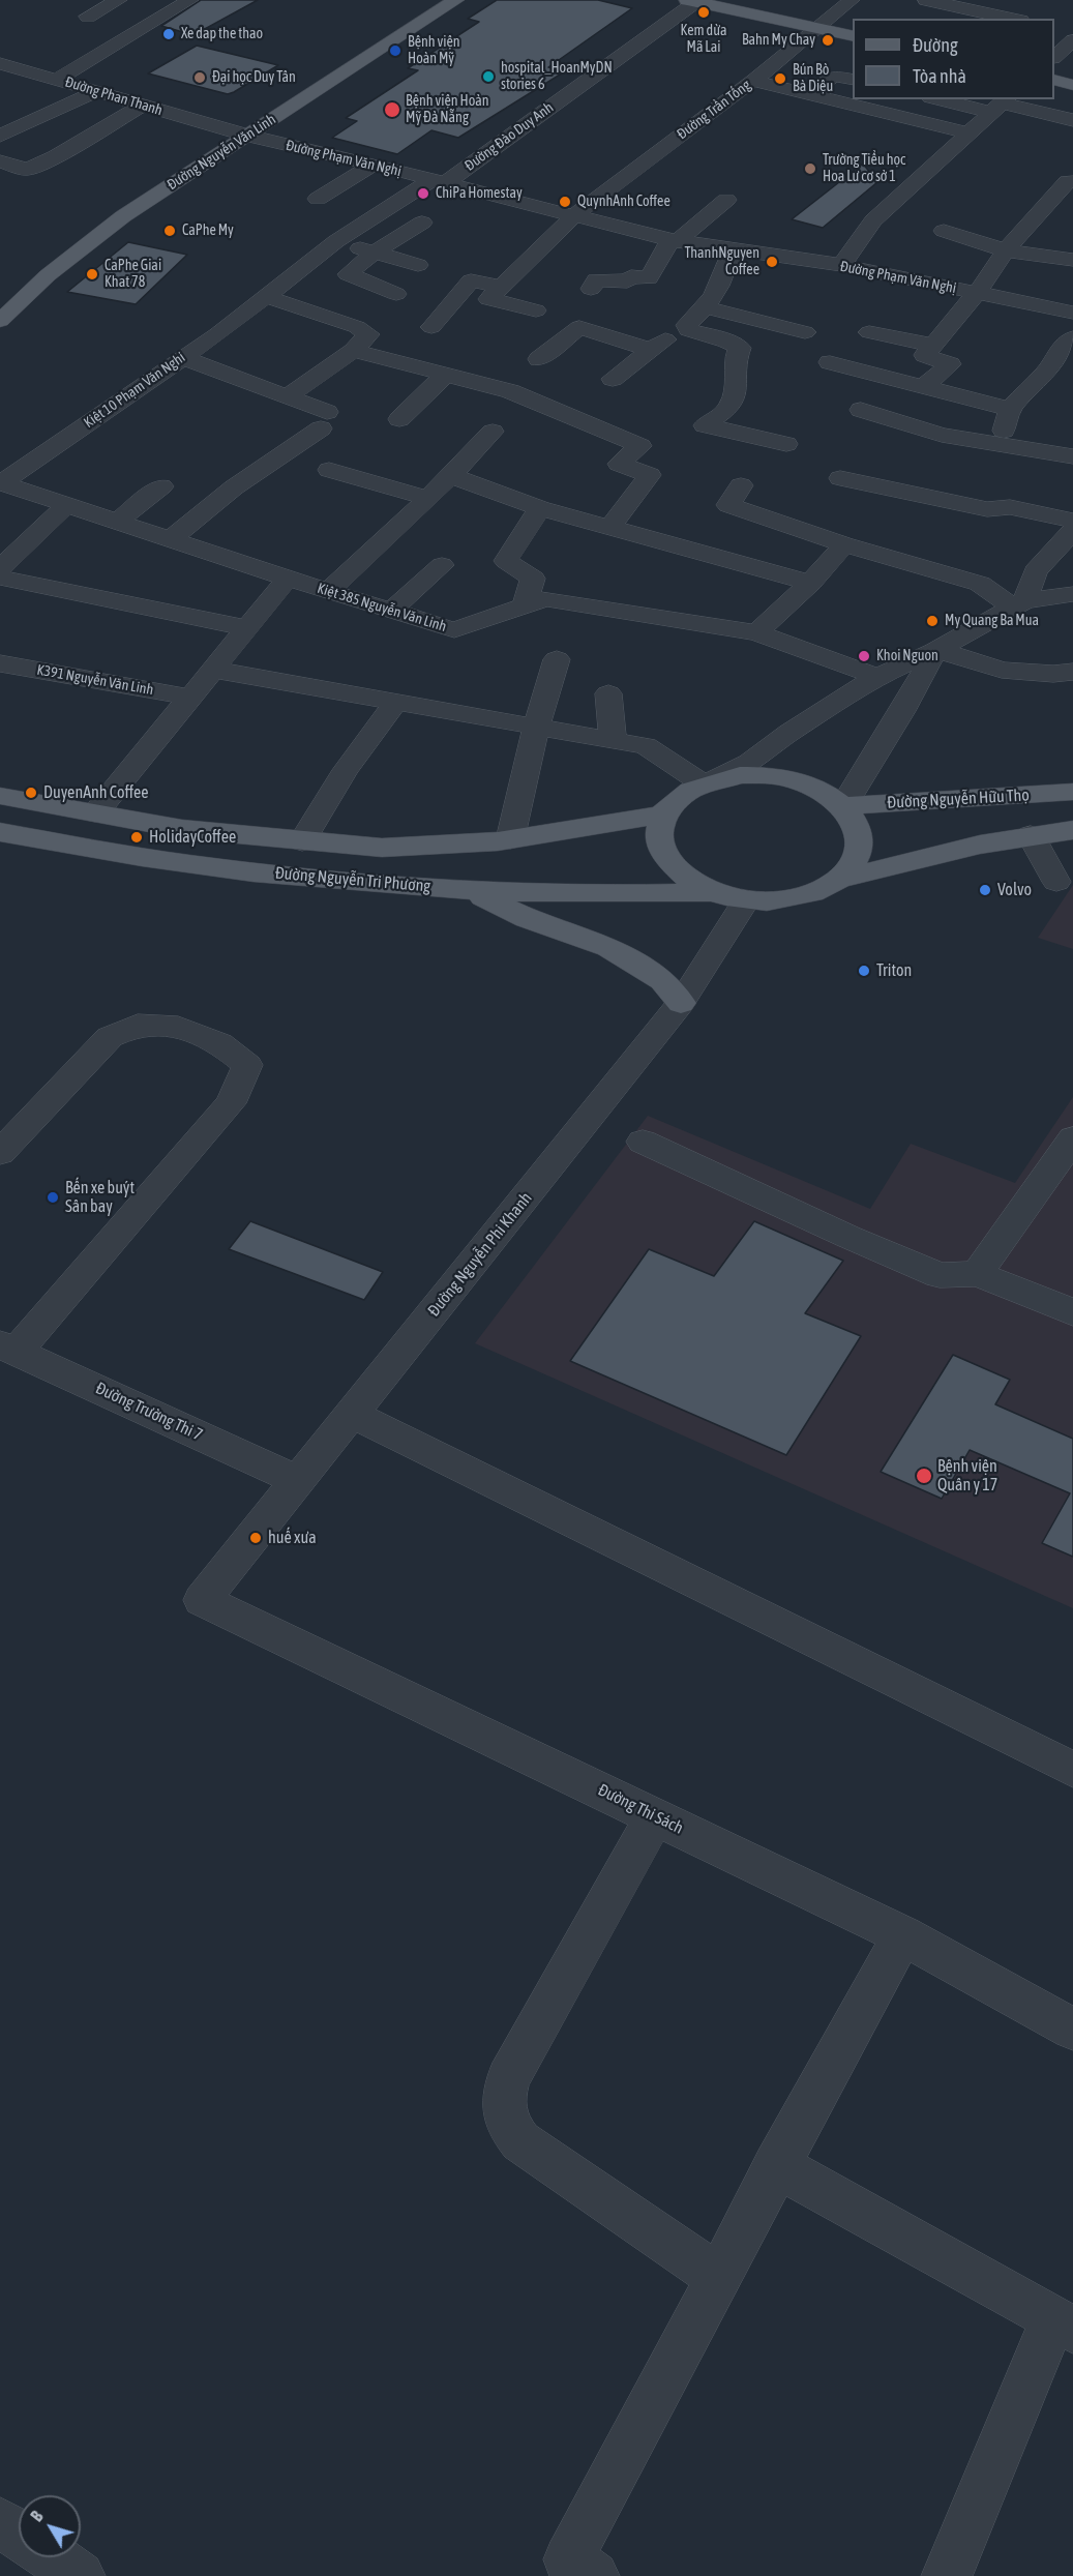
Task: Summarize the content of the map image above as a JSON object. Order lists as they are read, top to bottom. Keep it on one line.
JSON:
{"streets":{"main road":["Đường Nguyễn Văn Linh","Đường Nguyễn Hữu Thọ","Đường Nguyễn Tri Phương"],"street":["Đường Phan Thanh","Đường Trần Tống","Đường Đào Duy Anh","Đường Phạm Văn Nghị","Kiệt 10 Phạm Văn Nghi","Kiệt 385 Nguyễn Văn Linh","K391 Nguyễn Văn Linh","Đường Nguyễn Phi Khanh","Đường Trường Thi 7","Đường Thi Sách"]},"crossings":[["Đường Phan Thanh","Đường Nguyễn Văn Linh"],["Đường Phan Thanh","Đường Phạm Văn Nghị"],["Đường Trần Tống","Đường Phạm Văn Nghị"],["Đường Đào Duy Anh","Đường Phạm Văn Nghị"],["Đường Đào Duy Anh","Kiệt 10 Phạm Văn Nghi"],["Đường Nguyễn Văn Linh","Đường Phạm Văn Nghị"],["Đường Phạm Văn Nghị","Kiệt 10 Phạm Văn Nghi"],["Kiệt 10 Phạm Văn Nghi","Kiệt 385 Nguyễn Văn Linh"],["Đường Nguyễn Hữu Thọ","Đường Nguyễn Tri Phương"],["Đường Nguyễn Hữu Thọ","Đường Nguyễn Phi Khanh"],["Đường Nguyễn Tri Phương","Đường Nguyễn Phi Khanh"],["Đường Nguyễn Phi Khanh","Đường Trường Thi 7"],["Đường Nguyễn Phi Khanh","Đường Thi Sách"]],"places":["Kem dừa Mã Lai","Xe dap the thao","Bahn My Chay","Bệnh viện Hoàn Mỹ","hospital_HoanMyDN stories 6","Đại học Duy Tân","Bún Bò Bà Diệu","Bệnh viện Hoàn Mỹ Đà Nẵng","Trường Tiểu học Hoa Lư cơ sở 1","ChiPa Homestay","QuynhAnh Coffee","CaPhe My","ThanhNguyen Coffee","CaPhe Giai Khat 78","My Quang Ba Mua","Khoi Nguon","DuyenAnh Coffee","HolidayCoffee","Volvo","Triton","Bến xe buýt Sân bay","Bệnh viện Quân y 17","huế xưa"],"legend":["Đường","Tòa nhà"],"north":"top left"}
